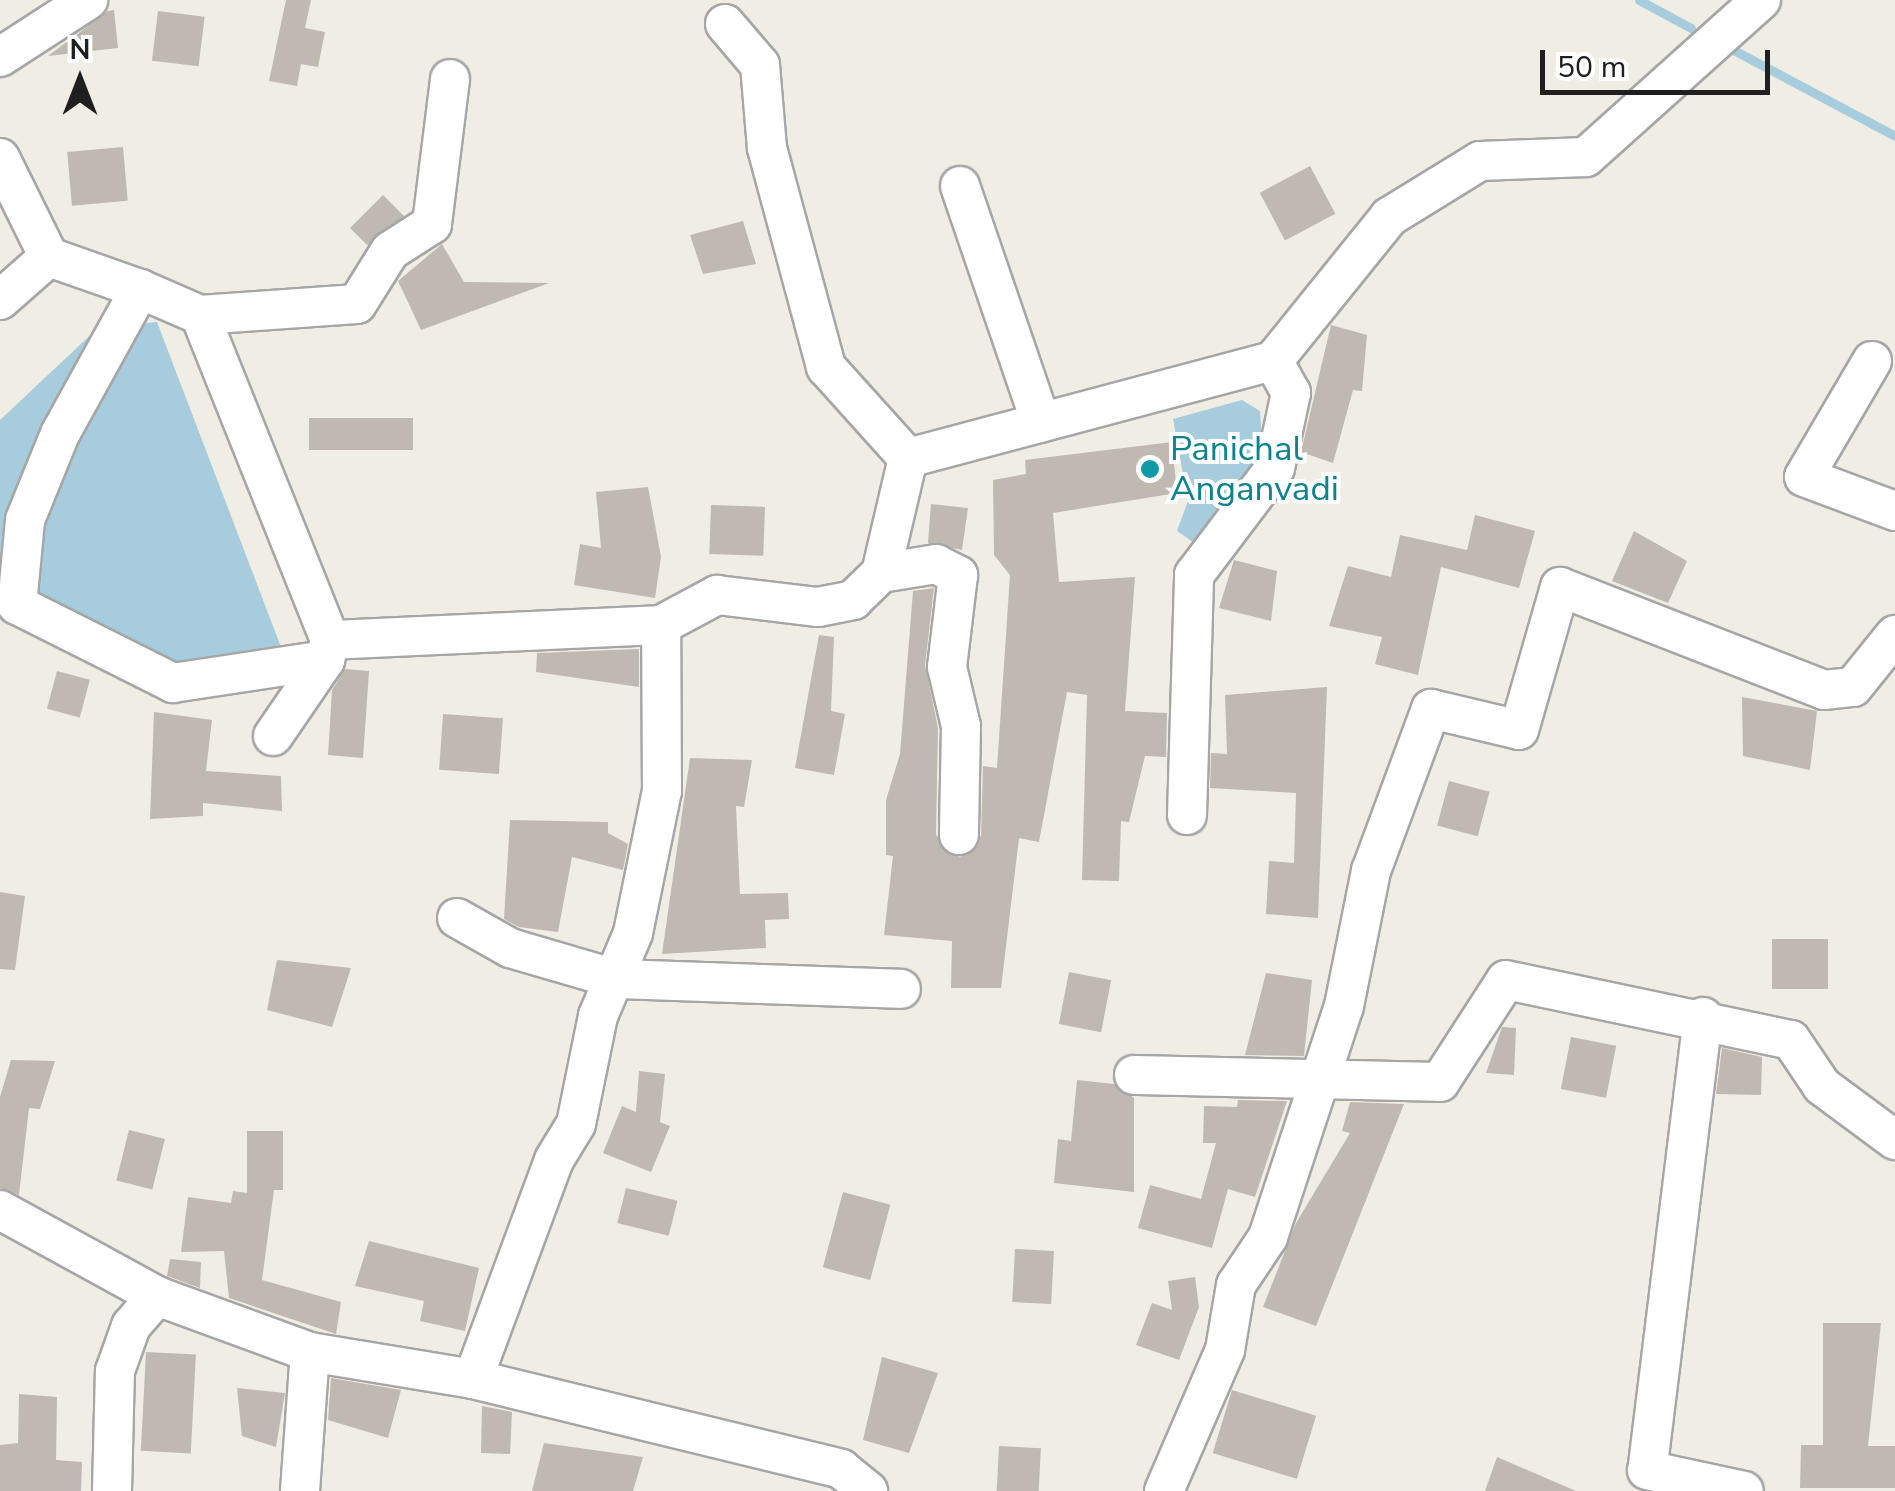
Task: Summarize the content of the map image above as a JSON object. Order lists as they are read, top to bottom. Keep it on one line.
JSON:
{"places":["Panichal Anganvadi"],"scale_bar":"50 m","north":"top"}
